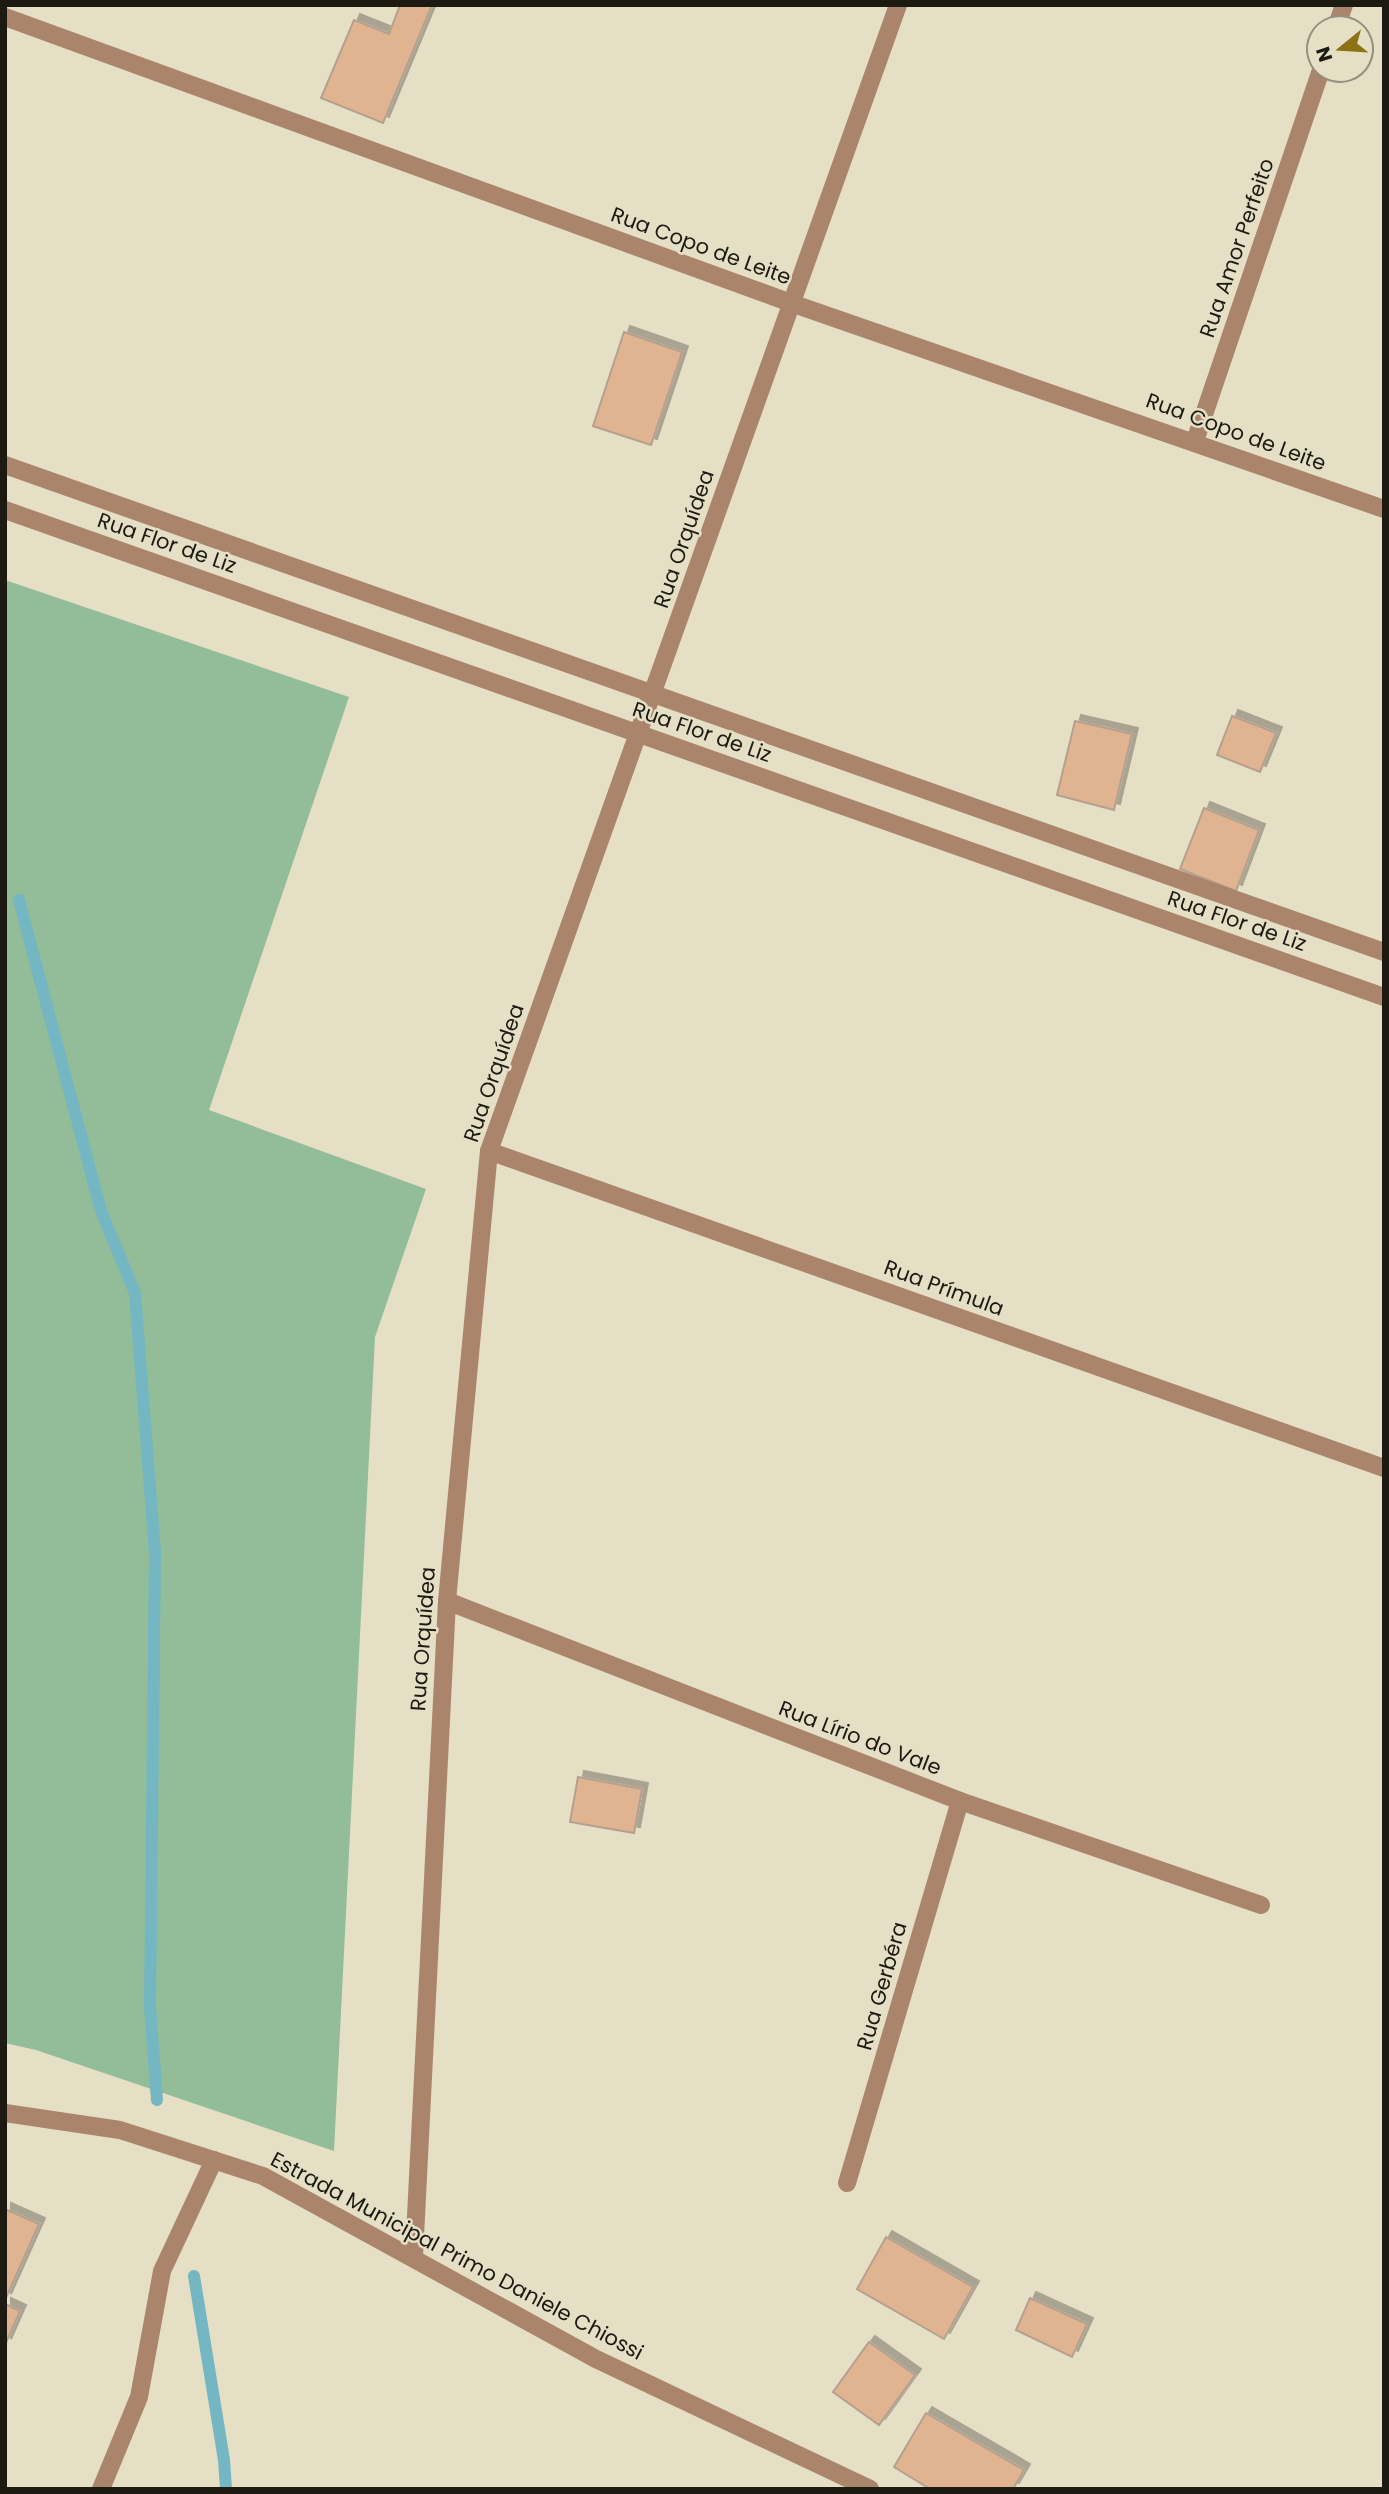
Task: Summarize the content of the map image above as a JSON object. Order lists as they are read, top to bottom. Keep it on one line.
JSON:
{"streets":{"street":["Rua Copo de Leite","Rua Amor Perfeito","Rua Orquídea","Rua Flor de Liz","Rua Prímula","Rua Lírio do Vale","Rua Gerbéra","Estrada Municipal Primo Daniele Chiossi"]},"crossings":[["Rua Copo de Leite","Rua Amor Perfeito"],["Rua Copo de Leite","Rua Orquídea"],["Rua Orquídea","Rua Flor de Liz"],["Rua Orquídea","Rua Prímula"],["Rua Orquídea","Rua Lírio do Vale"],["Rua Orquídea","Estrada Municipal Primo Daniele Chiossi"],["Rua Lírio do Vale","Rua Gerbéra"]],"north":"left"}
